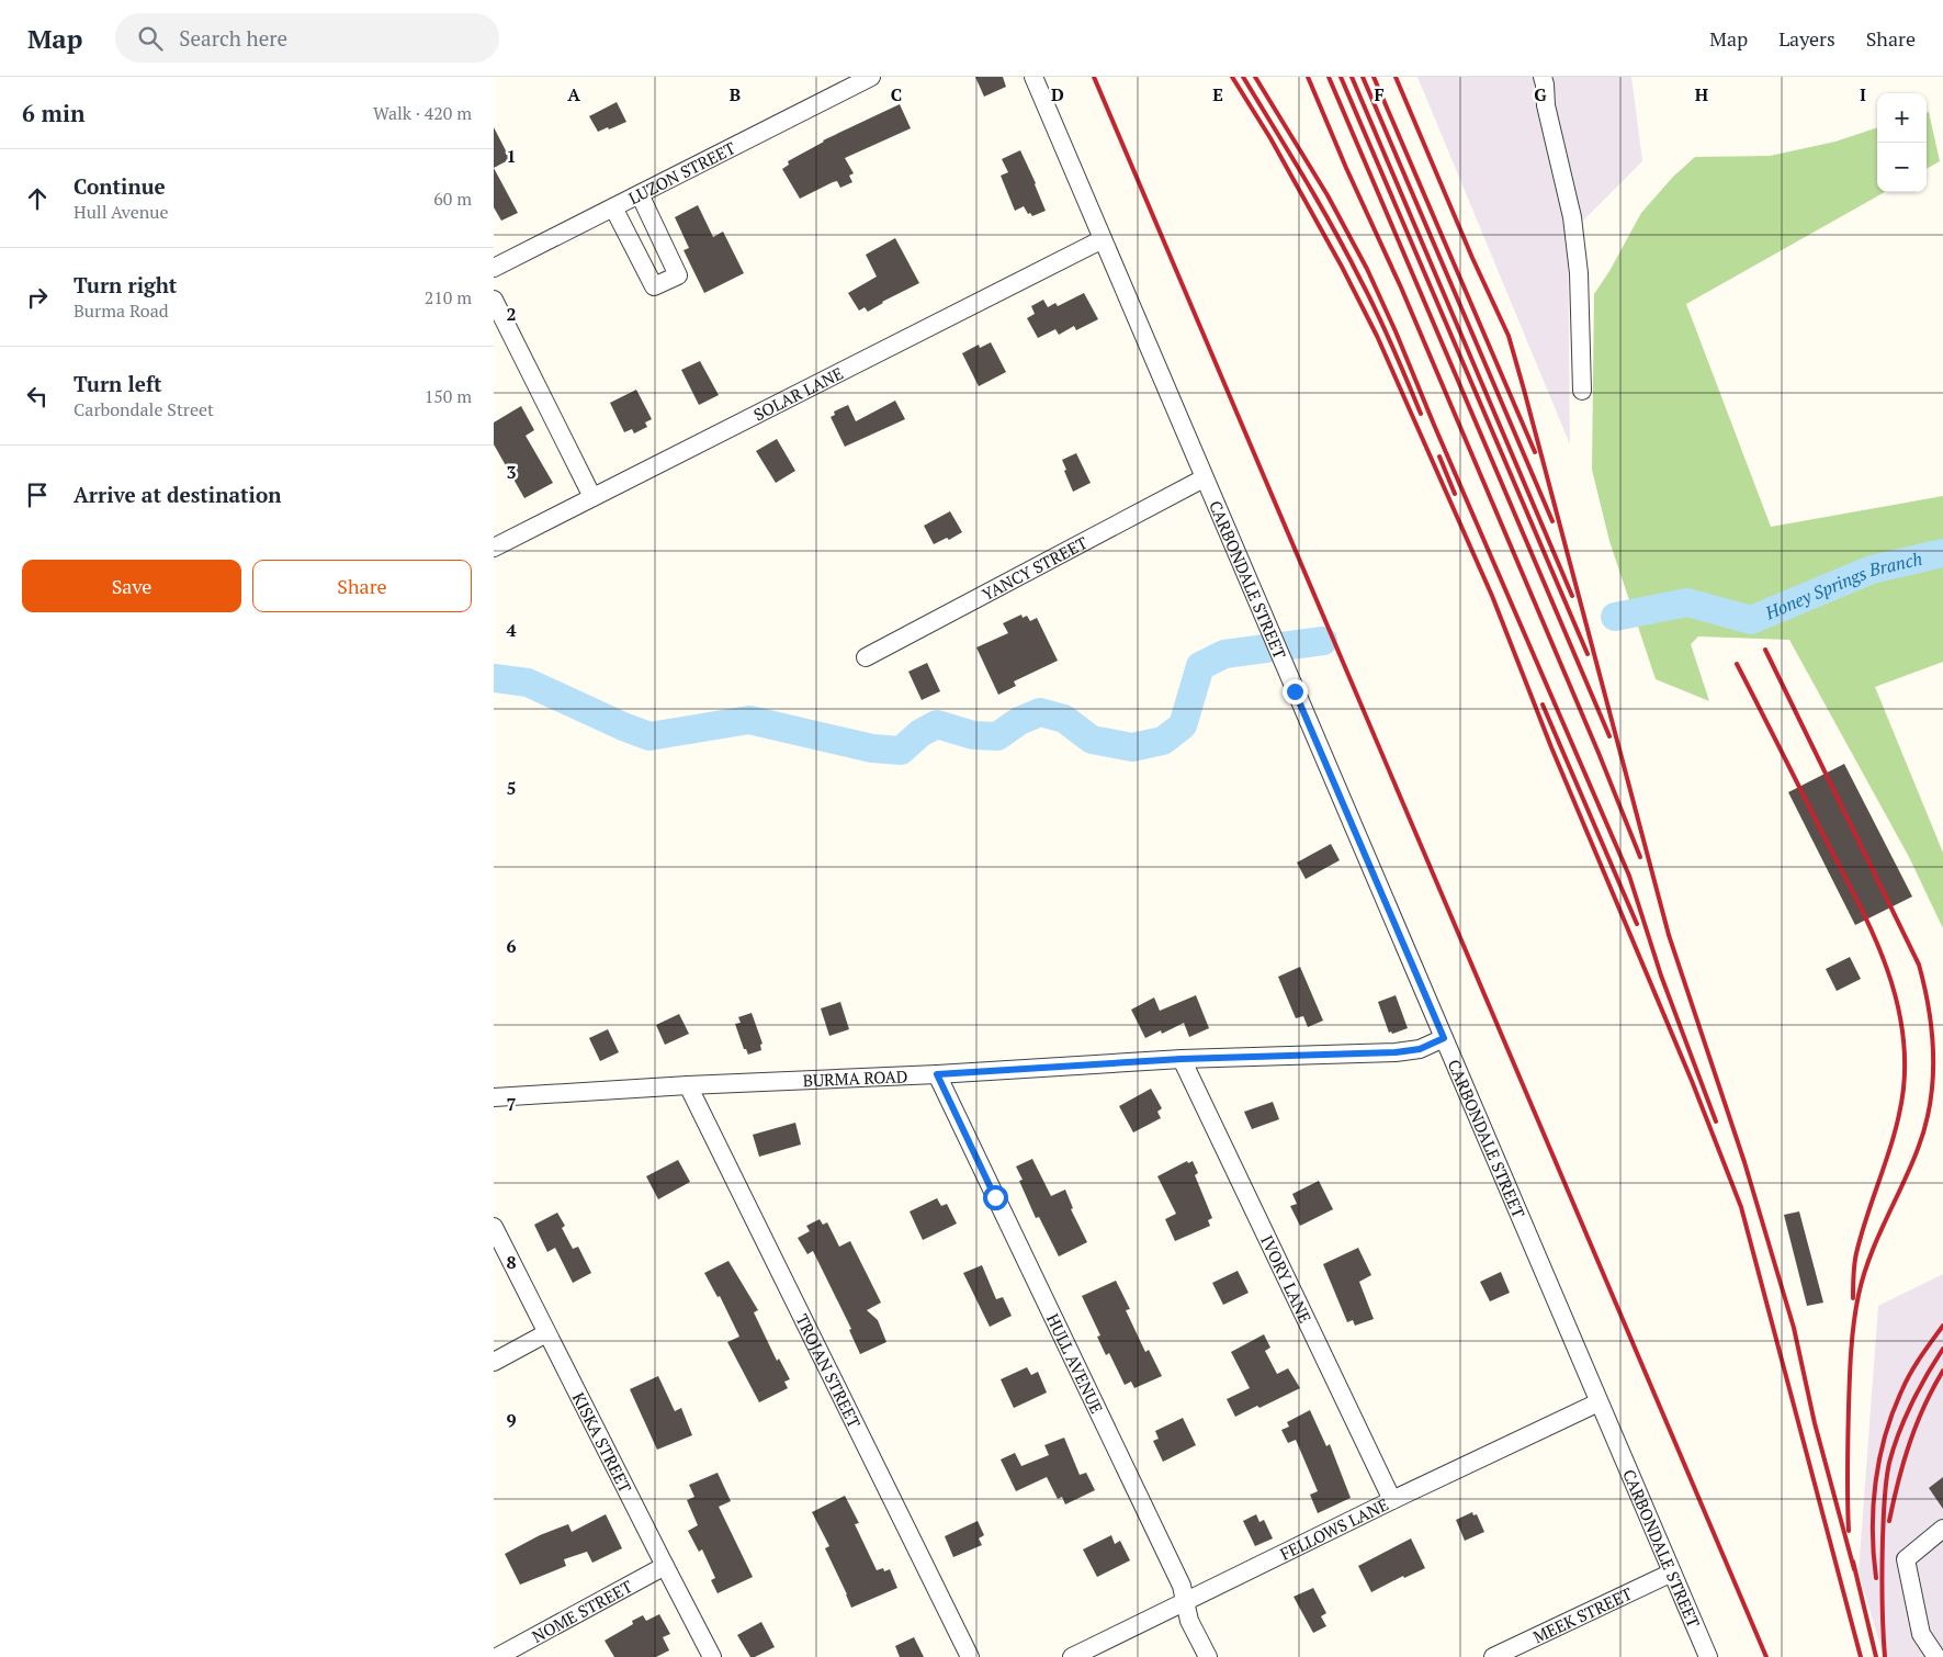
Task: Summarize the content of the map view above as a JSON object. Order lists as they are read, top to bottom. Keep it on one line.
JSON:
{"streets":{"street":["LUZON STREET","SOLAR LANE","YANCY STREET","CARBONDALE STREET","BURMA ROAD","IVORY LANE","HULL AVENUE","TROJAN STREET","KISKA STREET","FELLOWS LANE","NOME STREET","MEEK STREET"]},"crossings":[["SOLAR LANE","CARBONDALE STREET"],["YANCY STREET","CARBONDALE STREET"],["CARBONDALE STREET","BURMA ROAD"],["CARBONDALE STREET","FELLOWS LANE"],["CARBONDALE STREET","MEEK STREET"],["BURMA ROAD","IVORY LANE"],["BURMA ROAD","HULL AVENUE"],["BURMA ROAD","TROJAN STREET"],["IVORY LANE","FELLOWS LANE"],["HULL AVENUE","FELLOWS LANE"],["KISKA STREET","NOME STREET"]],"water":["Honey Springs Branch"],"page":{"header":"Map","search":"Search here","nav":["Map","Layers","Share"],"heading":["6 min","Walk · 420 m"],"map_buttons":["+","−"],"list":[["Continue","Hull Avenue","60 m"],["Turn right","Burma Road","210 m"],["Turn left","Carbondale Street","150 m"],"Arrive at destination"],"buttons":["Save","Share"]},"grid":{"columns":["A","B","C","D","E","F","G","H","I"],"rows":["1","2","3","4","5","6","7","8","9"]}}
